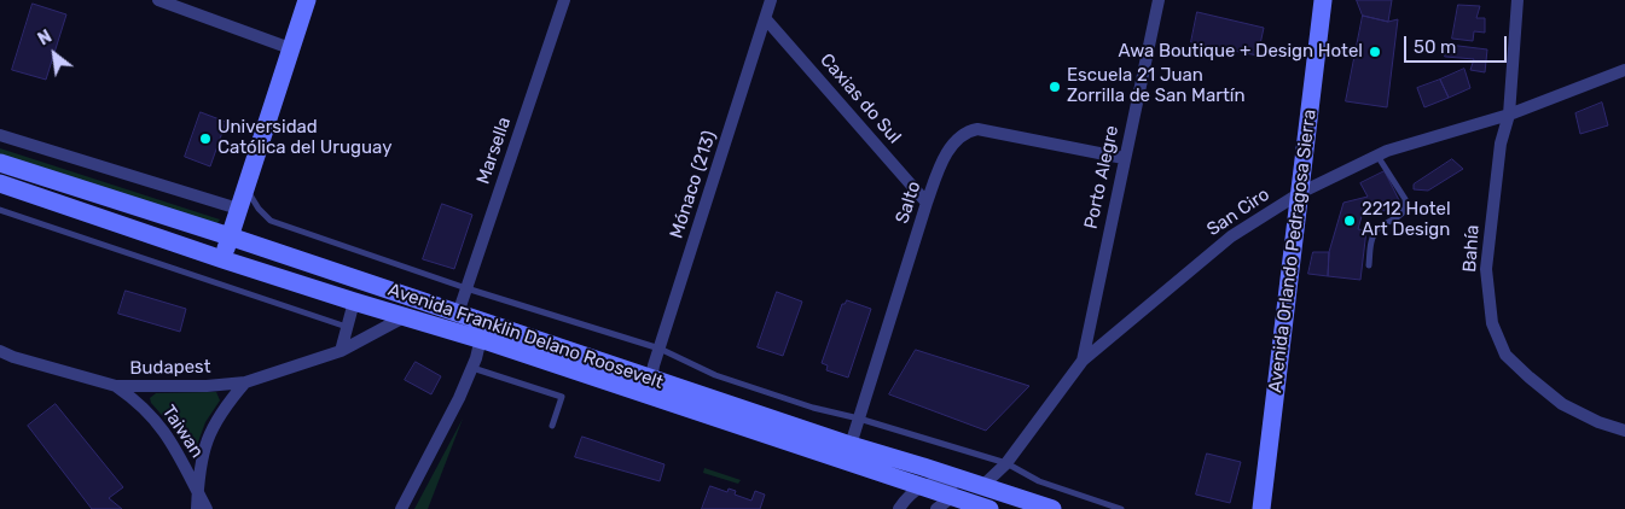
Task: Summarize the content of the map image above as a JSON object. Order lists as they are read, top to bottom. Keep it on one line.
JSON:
{"streets":{"main road":["Avenida Orlando Pedragosa Sierra","Avenida Franklin Delano Roosevelt"],"street":["Caxias do Sul","Marsella","Porto Alegre","Mónaco (213)","Salto","San Ciro","Bahía","Budapest","Taiwan"]},"crossings":[["Caxias do Sul","Mónaco (213)"],["Caxias do Sul","Salto"],["Marsella","Avenida Franklin Delano Roosevelt"],["Porto Alegre","Salto"],["Porto Alegre","San Ciro"],["Mónaco (213)","Avenida Franklin Delano Roosevelt"],["Salto","Avenida Franklin Delano Roosevelt"],["San Ciro","Bahía"],["San Ciro","Avenida Orlando Pedragosa Sierra"],["San Ciro","Avenida Franklin Delano Roosevelt"],["Avenida Franklin Delano Roosevelt","Budapest"],["Budapest","Taiwan"]],"places":["Awa Boutique + Design Hotel","Escuela 21 Juan Zorrilla de San Martín","Universidad Católica del Uruguay","2212 Hotel Art Design"],"scale_bar":"50 m","north":"top left"}
